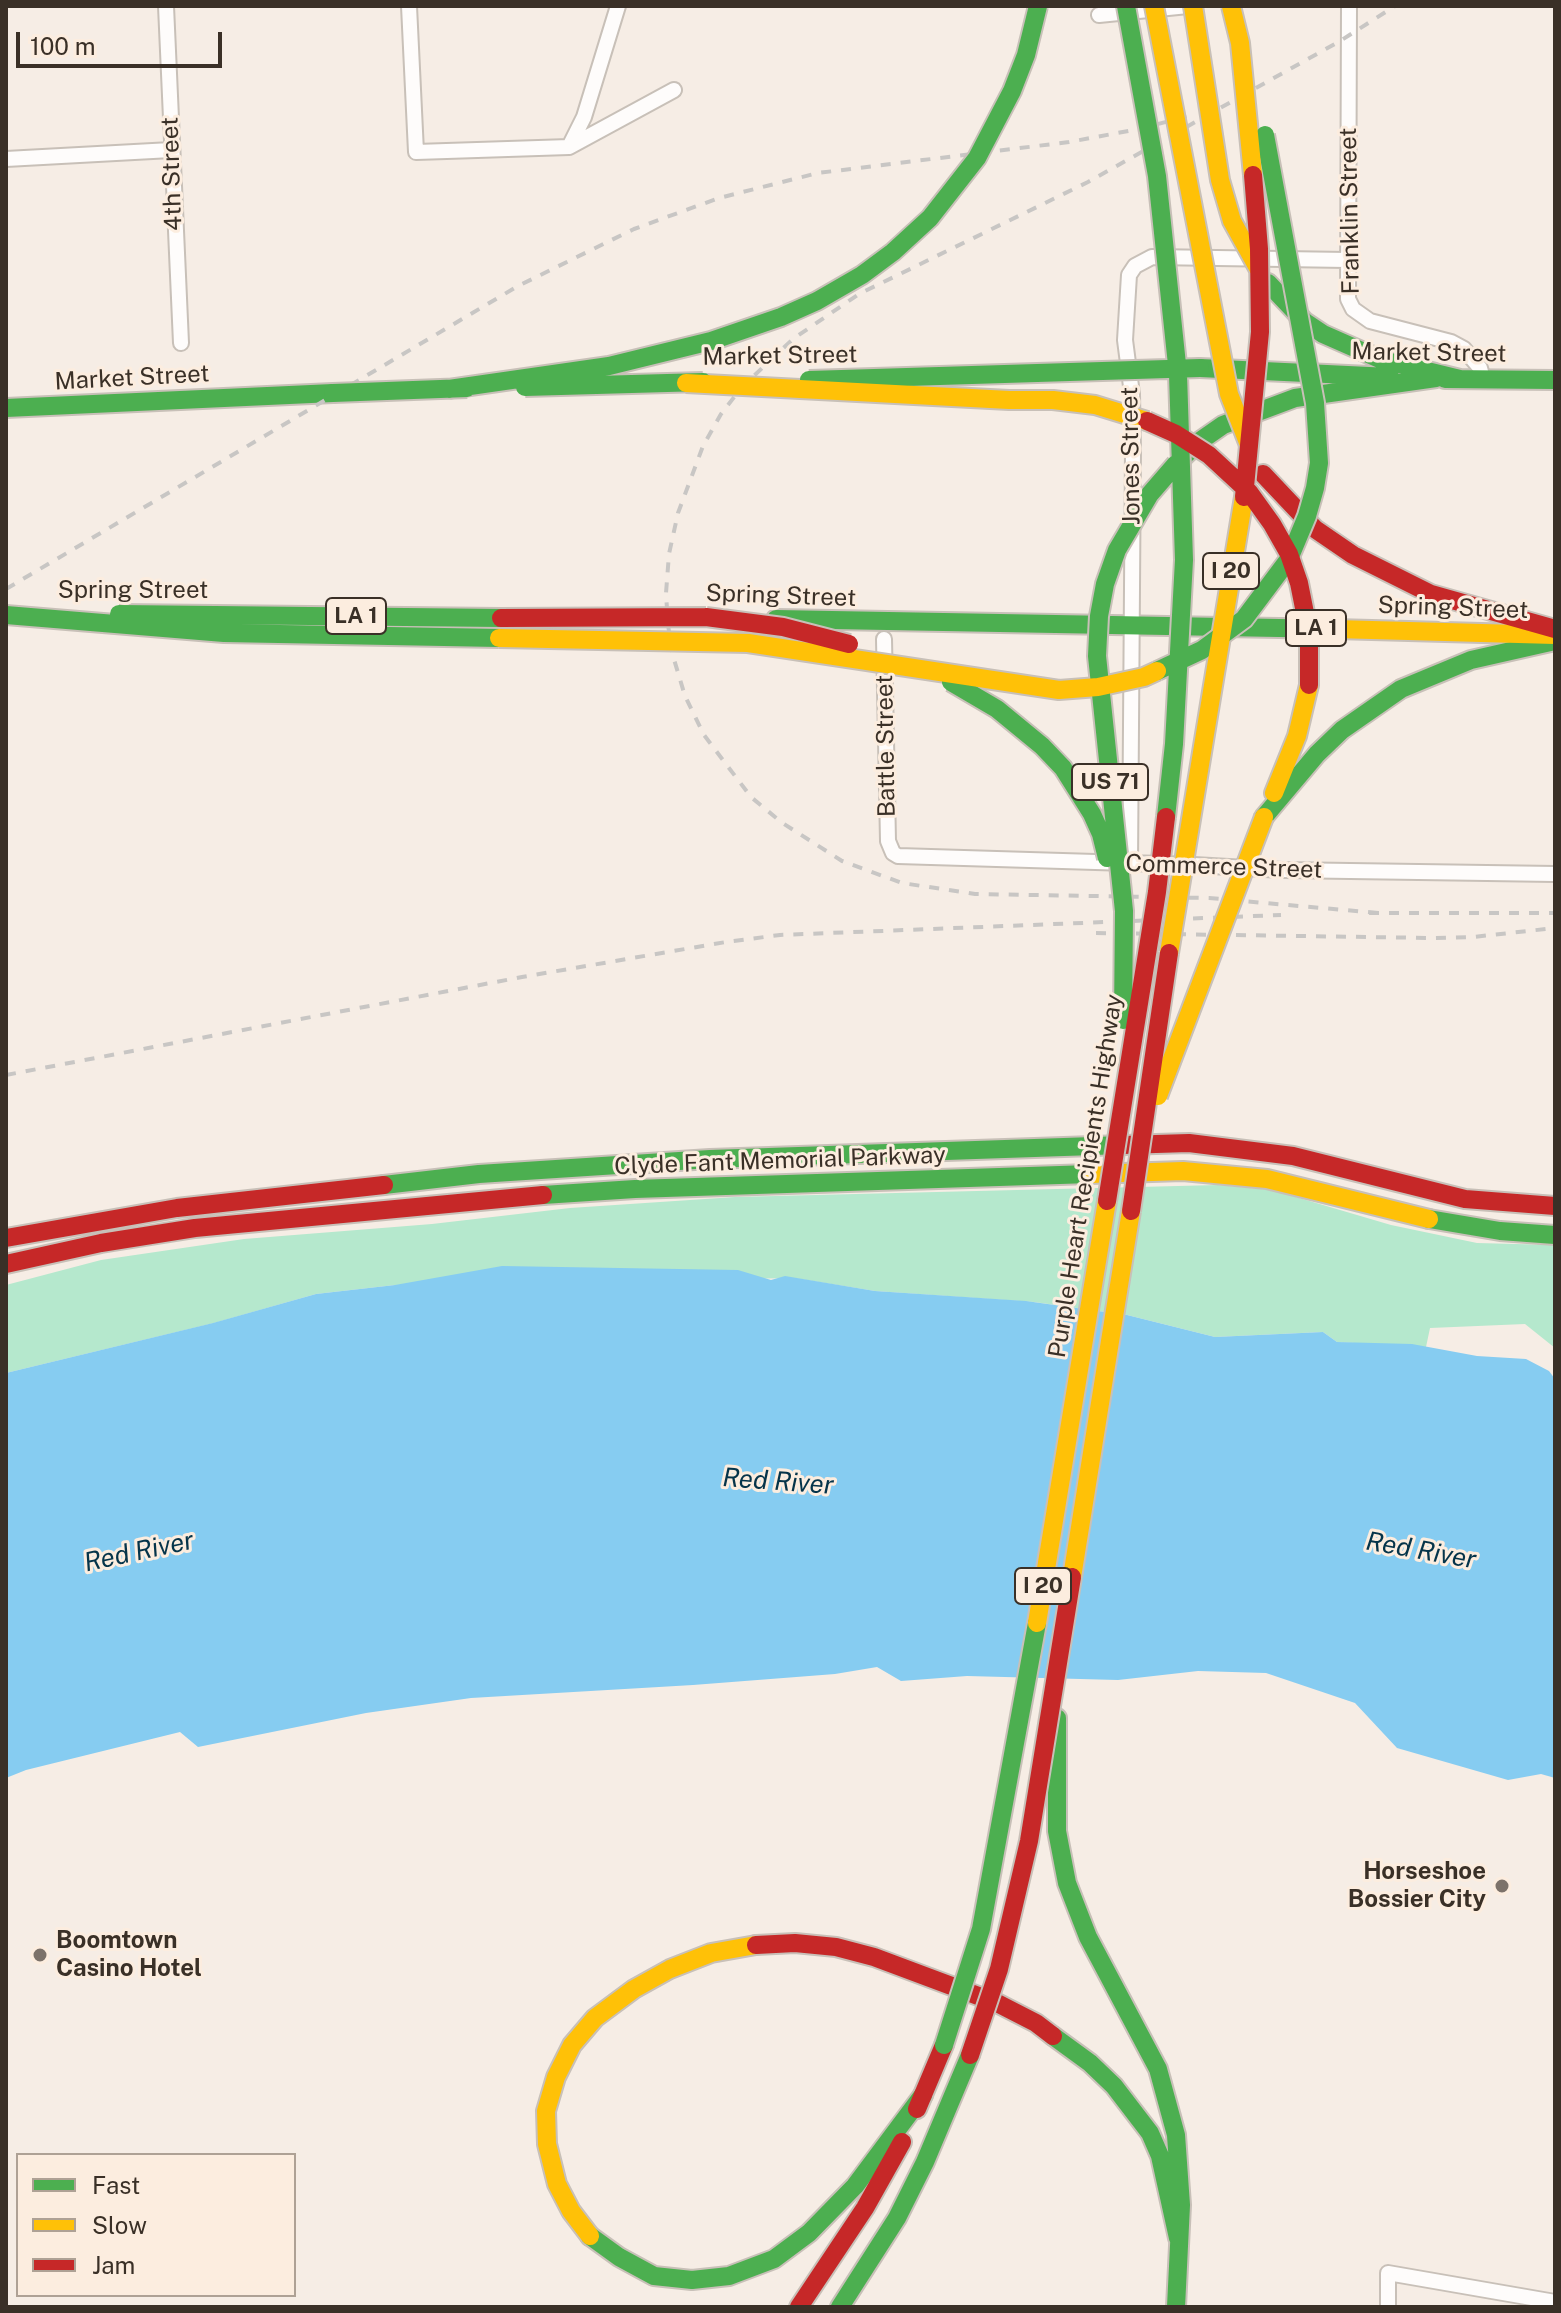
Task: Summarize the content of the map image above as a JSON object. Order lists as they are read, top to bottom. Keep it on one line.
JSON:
{"streets":{"main road":["Market Street","I 20","Spring Street","LA 1","US 71","Clyde Fant Memorial Parkway","Purple Heart Recipients Highway"],"street":["4th Street","Franklin Street","Jones Street","Battle Street","Commerce Street"]},"crossings":[["Franklin Street","Market Street"],["Franklin Street","Jones Street"],["Market Street","US 71"],["Jones Street","Spring Street"],["Jones Street","Commerce Street"],["Battle Street","Commerce Street"],["US 71","Purple Heart Recipients Highway"]],"water":["Red River"],"places":["Horseshoe Bossier City","Boomtown Casino Hotel"],"legend":["Fast","Slow","Jam"],"scale_bar":"100 m"}
